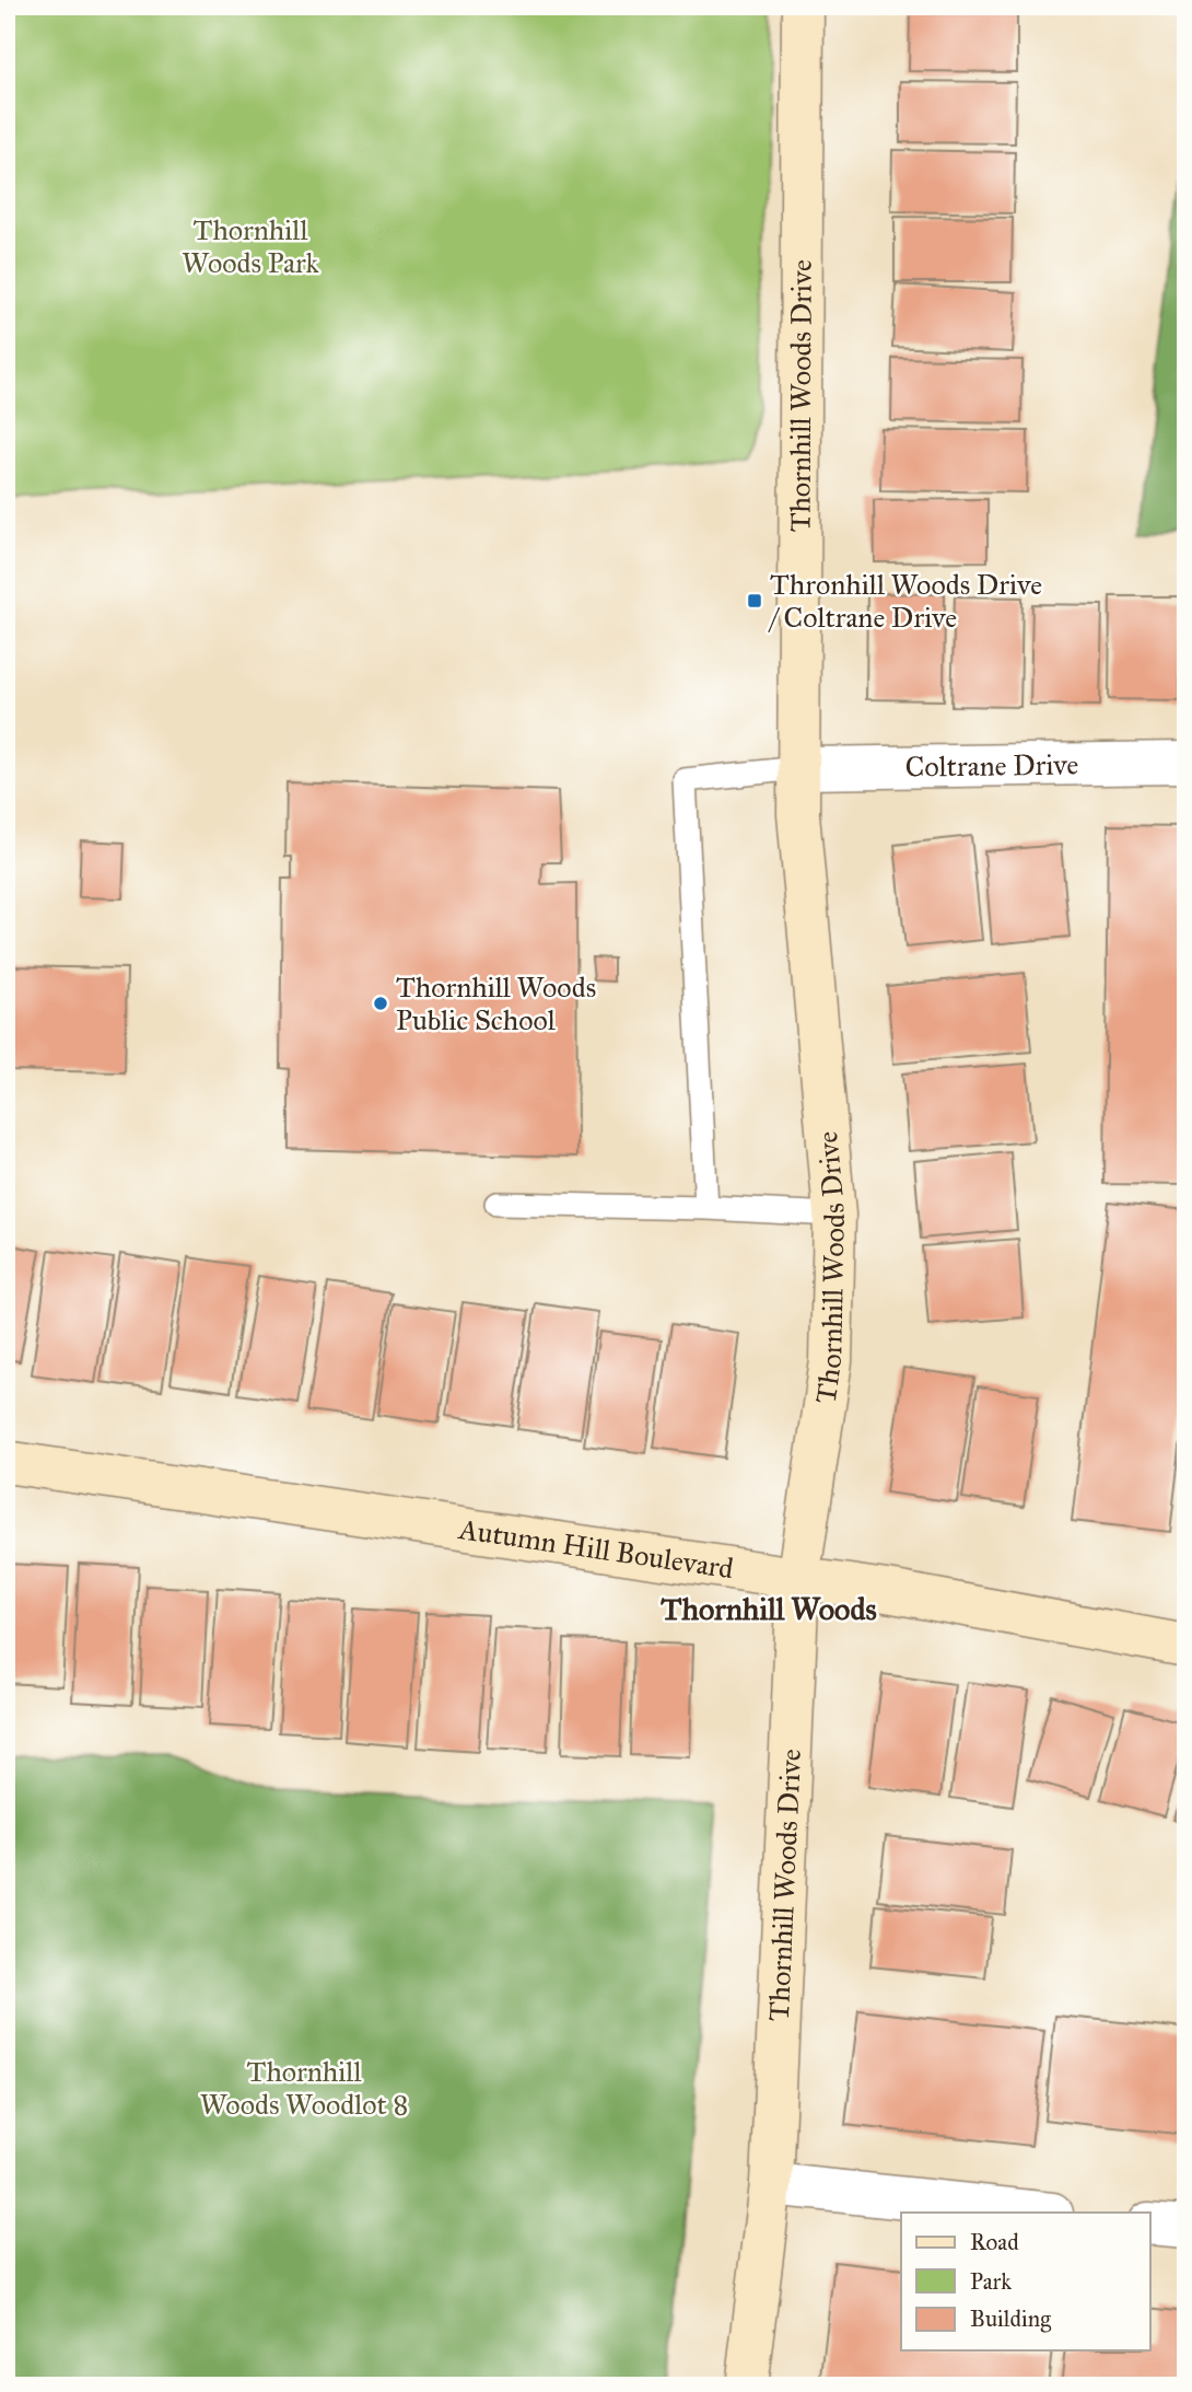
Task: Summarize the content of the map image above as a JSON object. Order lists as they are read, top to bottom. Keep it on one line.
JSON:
{"streets":{"street":["Thornhill Woods Drive","Coltrane Drive","Autumn Hill Boulevard"]},"crossings":[["Thornhill Woods Drive","Coltrane Drive"],["Thornhill Woods Drive","Autumn Hill Boulevard"]],"districts":["Thornhill Woods"],"parks":["Thornhill Woods Park","Thornhill Woods Woodlot 8"],"places":{"transit":["Thronhill Woods Drive / Coltrane Drive"],"other":["Thornhill Woods Public School"]},"legend":["Road","Park","Building"]}
